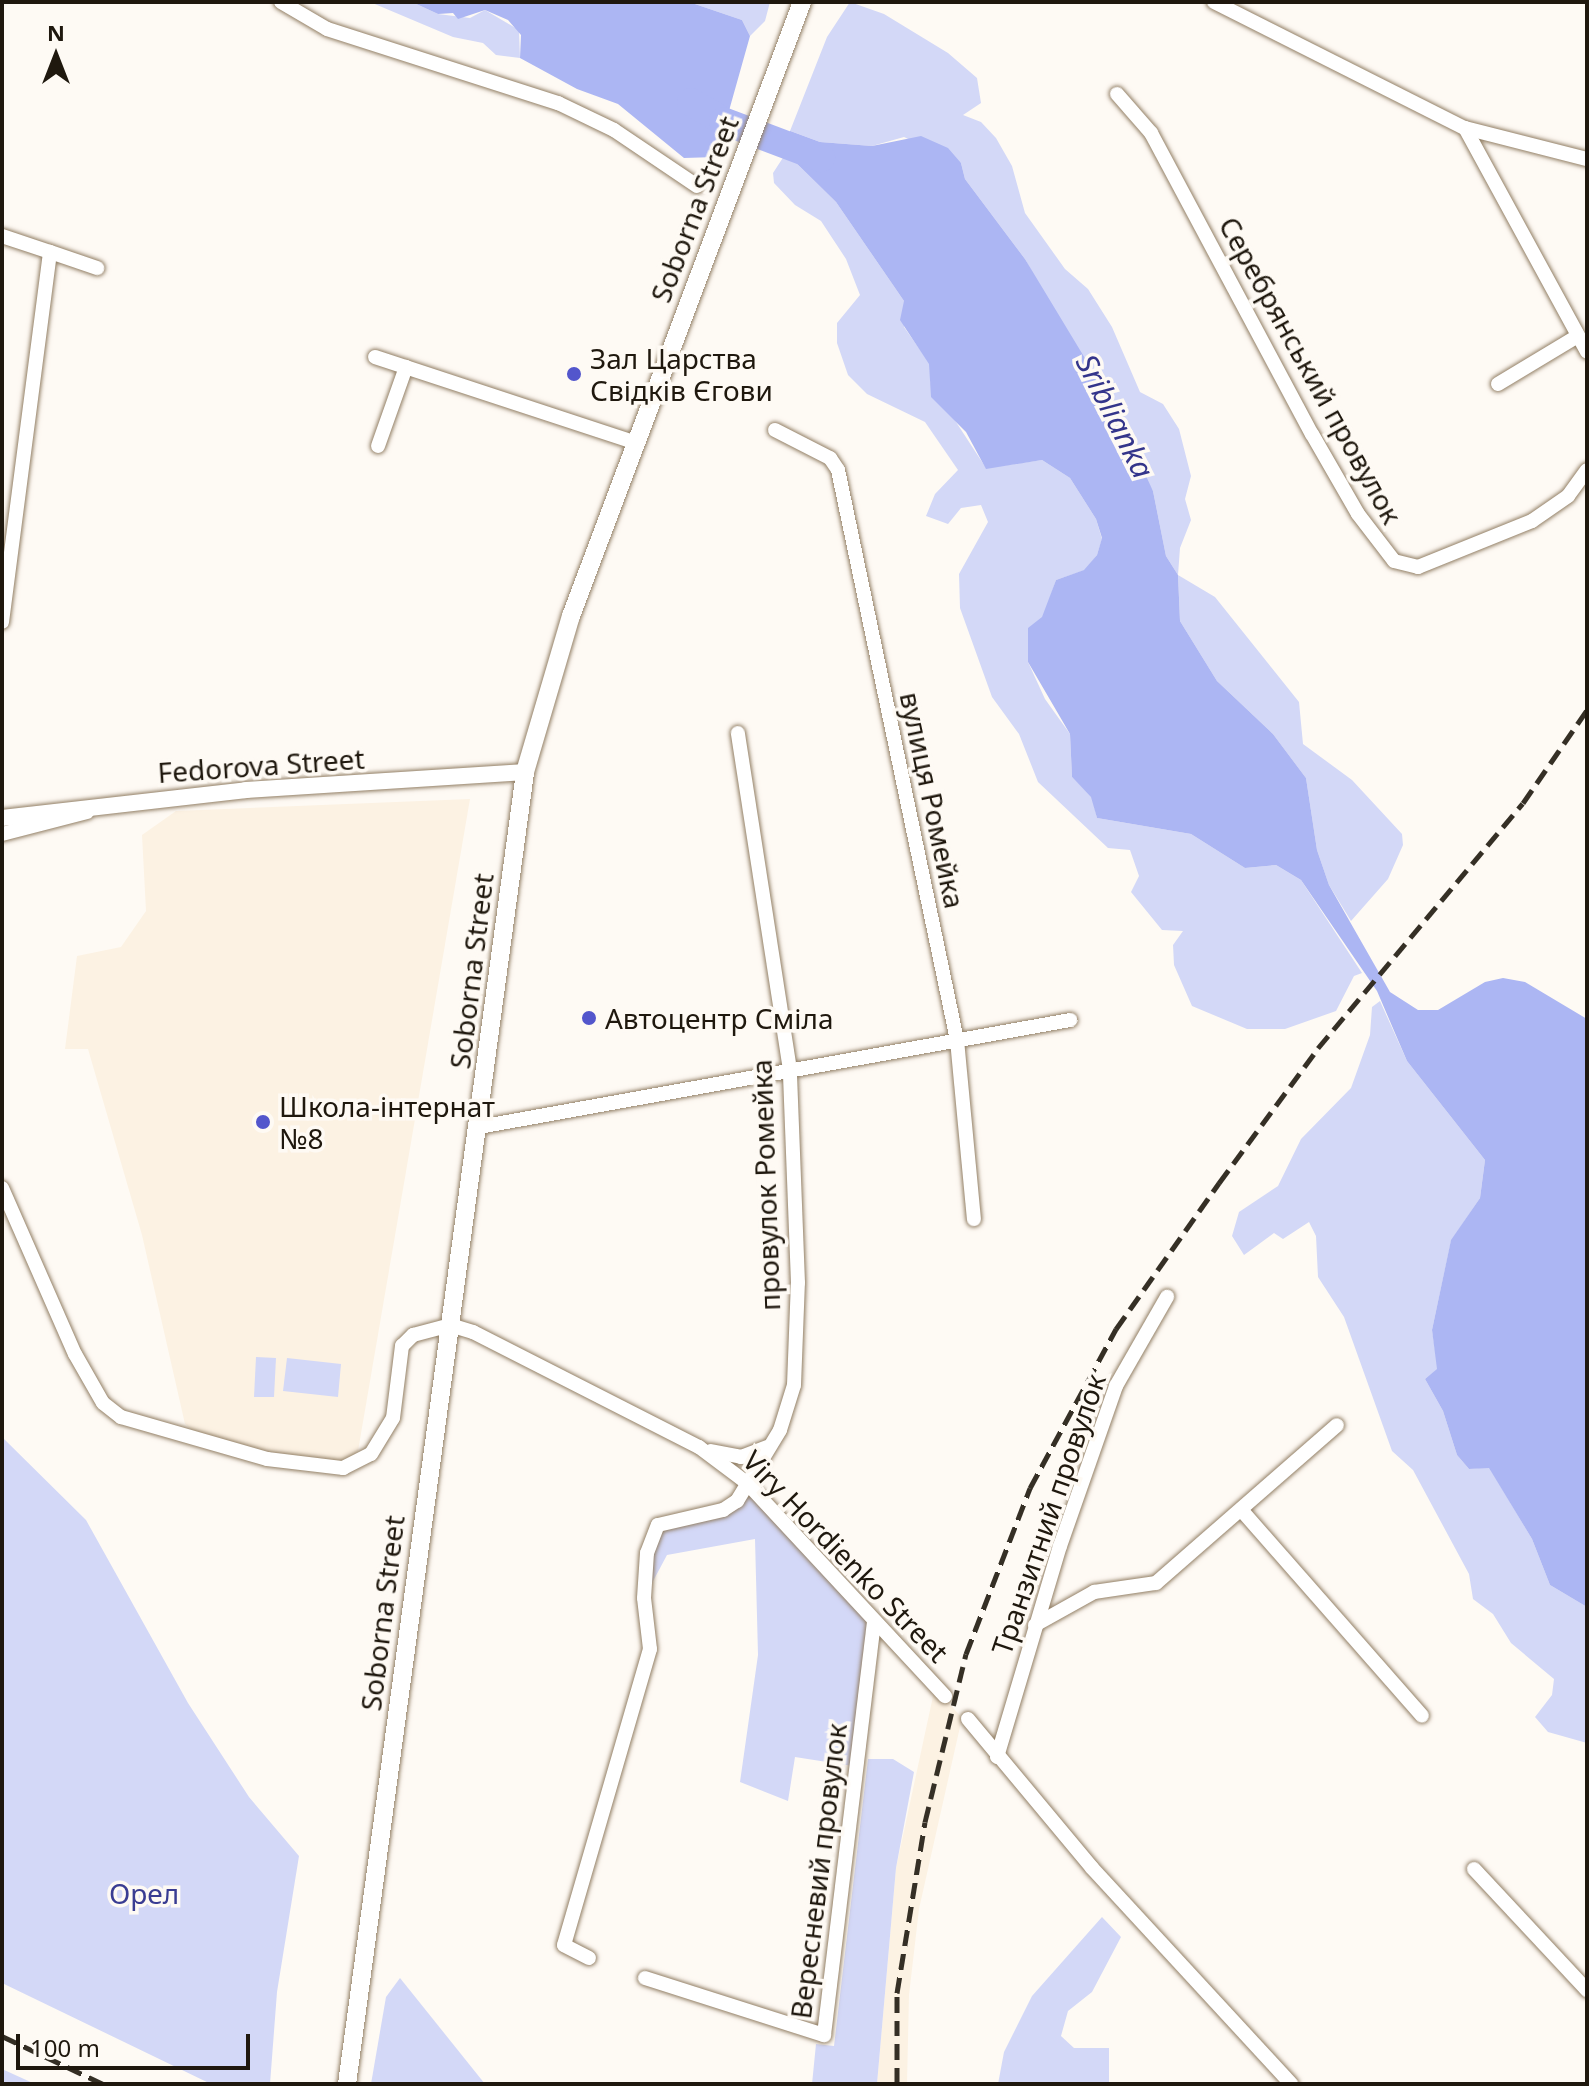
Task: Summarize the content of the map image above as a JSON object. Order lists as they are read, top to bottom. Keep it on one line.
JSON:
{"streets":{"main road":["Soborna Street"],"street":["Серебрянський провулок","Fedorova Street","вулиця Ромейка","провулок Ромейка","Транзитний провулок","Viry Hordienko Street","Вересневий провулок"]},"crossings":[["Soborna Street","Fedorova Street"],["Soborna Street","Viry Hordienko Street"],["провулок Ромейка","Viry Hordienko Street"],["Viry Hordienko Street","Вересневий провулок"]],"water":["Sriblianka"],"parks":["Орел"],"places":["Зал Царства Свідків Єгови","Автоцентр Сміла","Школа-інтернат №8"],"scale_bar":"100 m","north":"top"}
